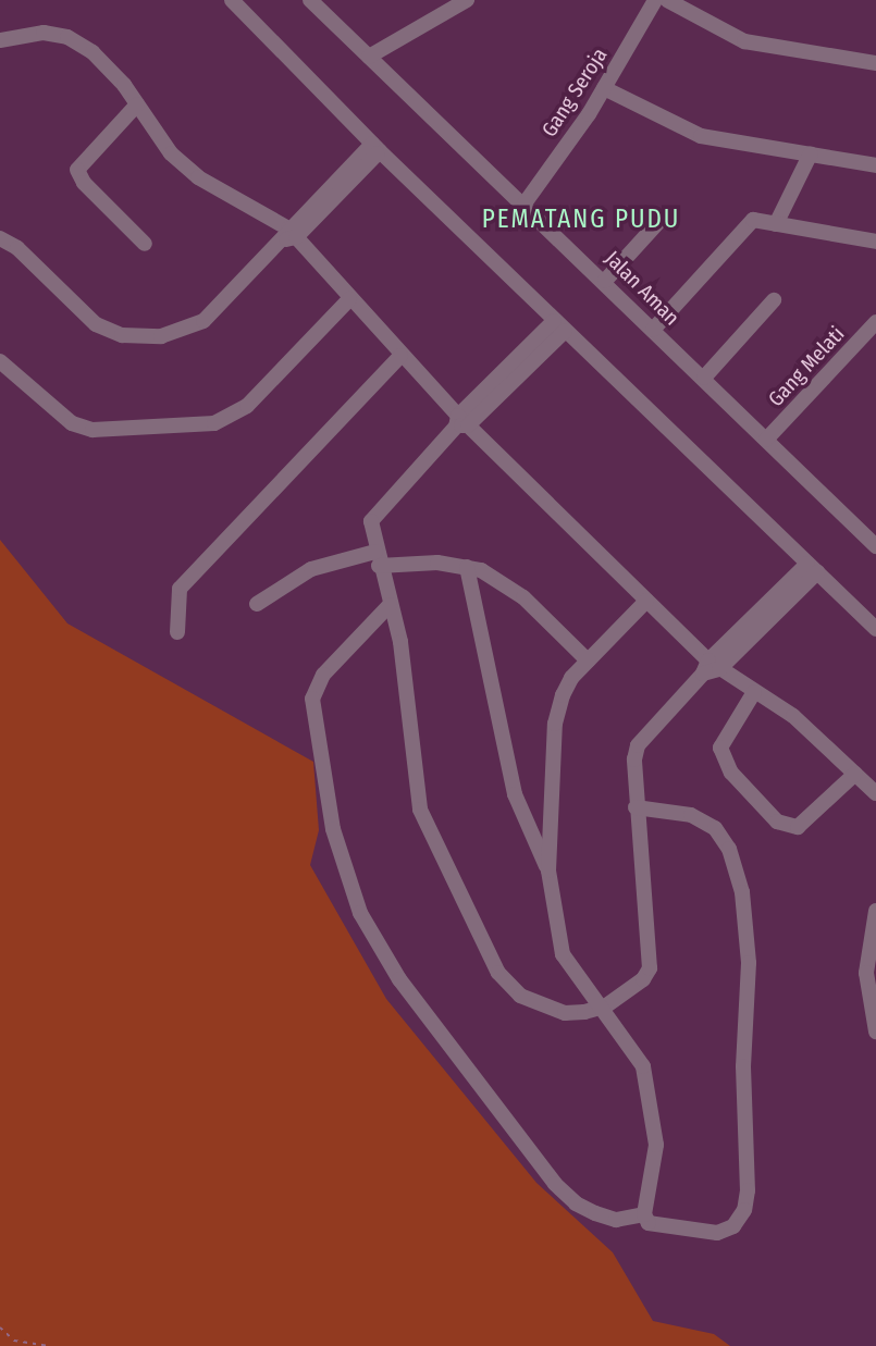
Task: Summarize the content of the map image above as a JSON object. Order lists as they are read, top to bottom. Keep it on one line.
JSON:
{"streets":{"street":["Gang Seroja","Jalan Aman","Gang Melati"]},"crossings":[["Gang Seroja","Jalan Aman"],["Jalan Aman","Gang Melati"]],"districts":["PEMATANG PUDU"]}
